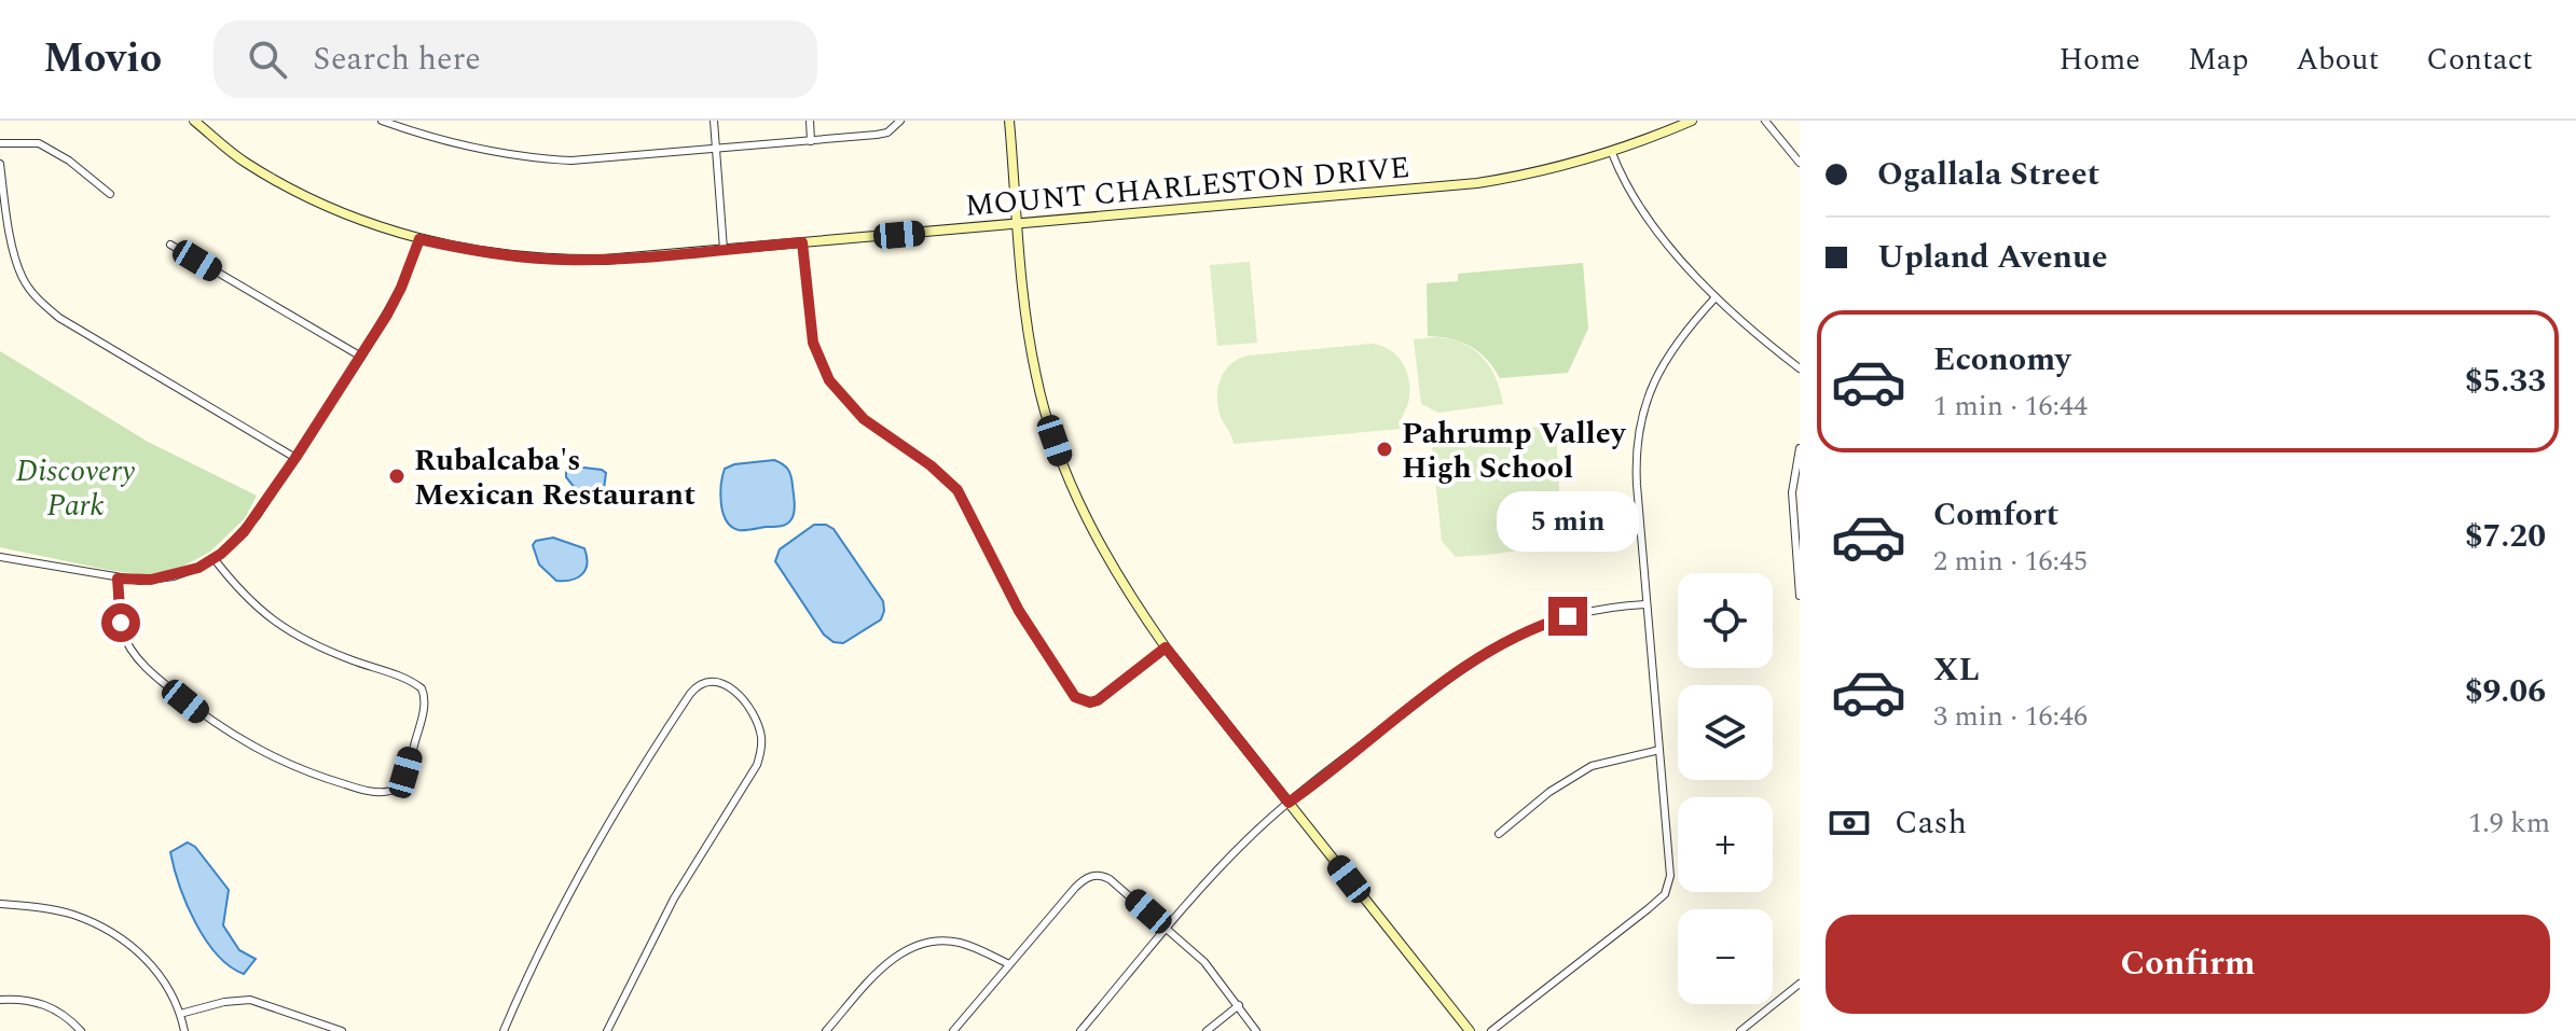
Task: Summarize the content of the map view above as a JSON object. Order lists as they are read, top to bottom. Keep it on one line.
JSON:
{"streets":{"street":["MOUNT CHARLESTON DRIVE"]},"parks":["Discovery Park"],"places":["Pahrump Valley High School","Rubalcaba's Mexican Restaurant"],"page":{"header":"Movio","search":"Search here","nav":["Home","Map","About","Contact"],"banner":["Ogallala Street","Upland Avenue"],"list":[{"name":"Economy","note":"1 min · 16:44","value":"$5.33"},{"name":"Comfort","note":"2 min · 16:45","value":"$7.20"},{"name":"XL","note":"3 min · 16:46","value":"$9.06"}],"bubble":"5 min","map_buttons":["+","−"],"pay":["Cash","1.9 km"],"buttons":"Confirm"}}
